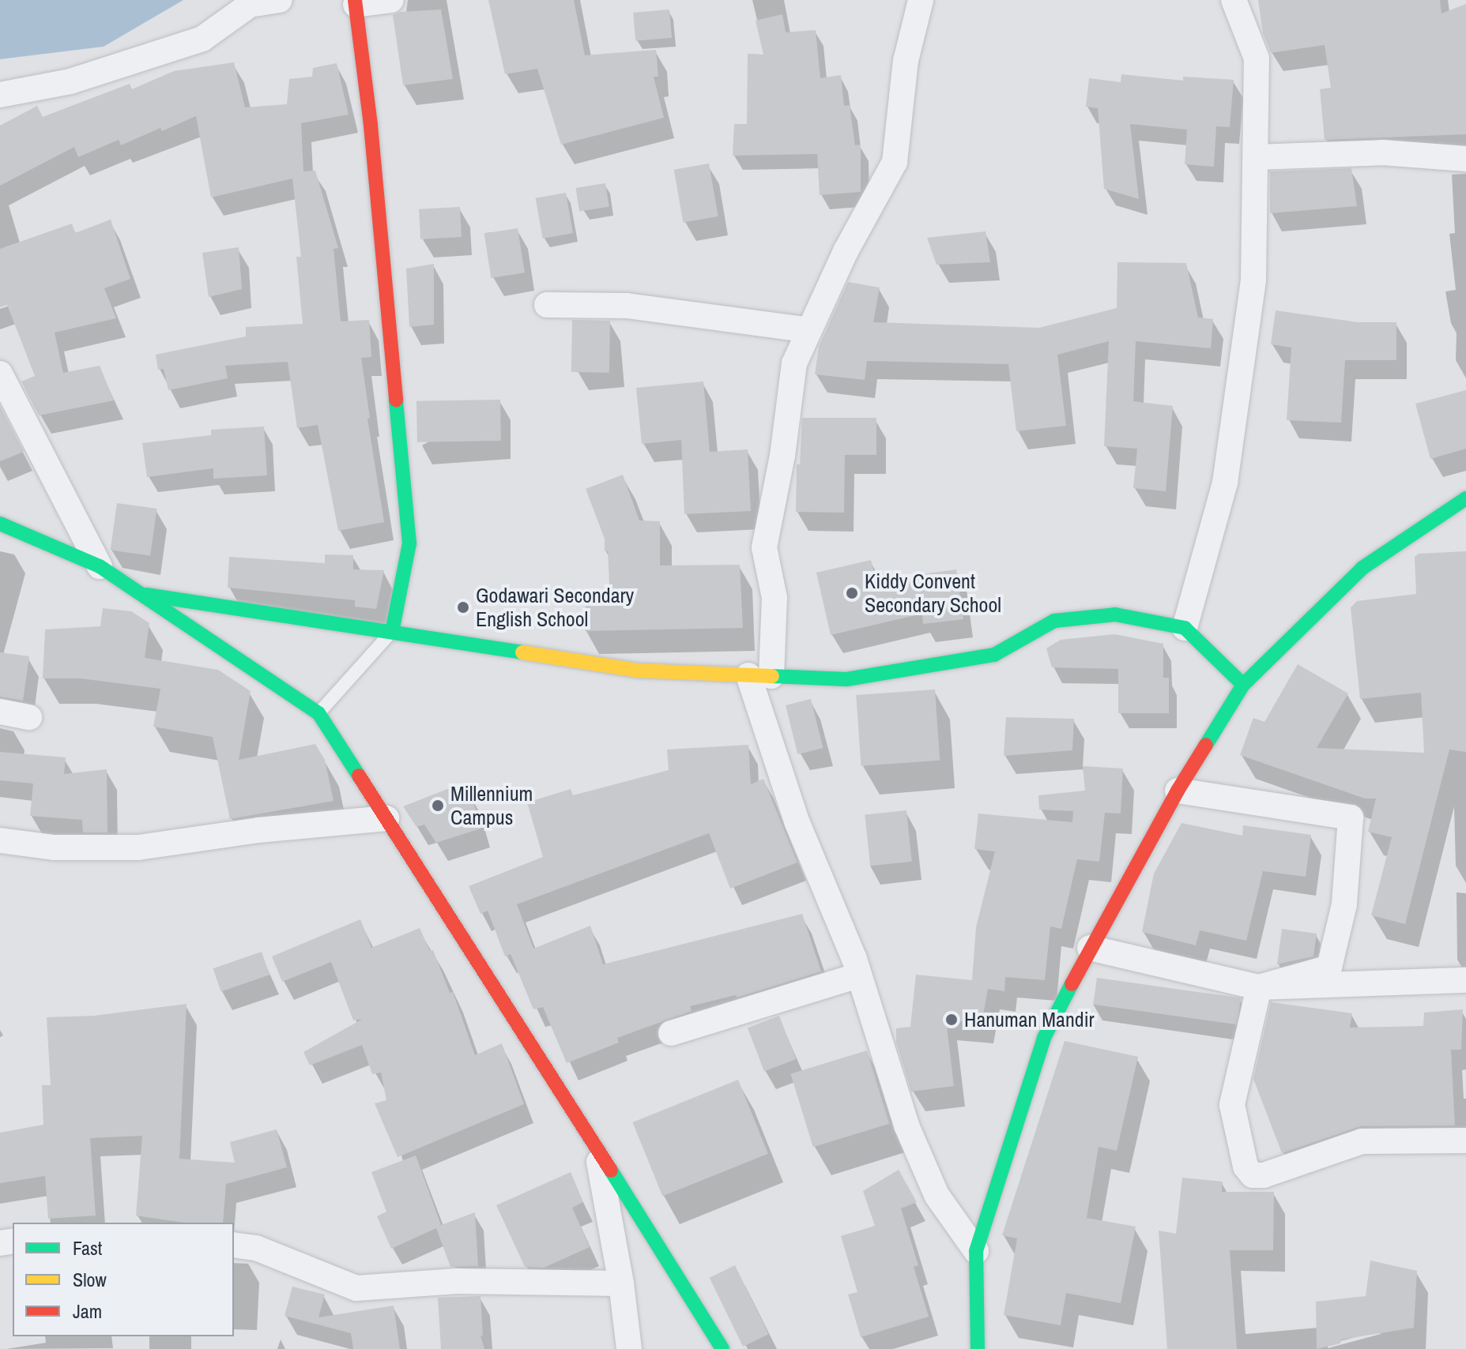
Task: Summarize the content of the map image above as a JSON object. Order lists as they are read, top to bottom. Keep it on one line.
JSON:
{"places":["Kiddy Convent Secondary School","Godawari Secondary English School","Millennium Campus","Hanuman Mandir"],"legend":["Fast","Slow","Jam"]}
